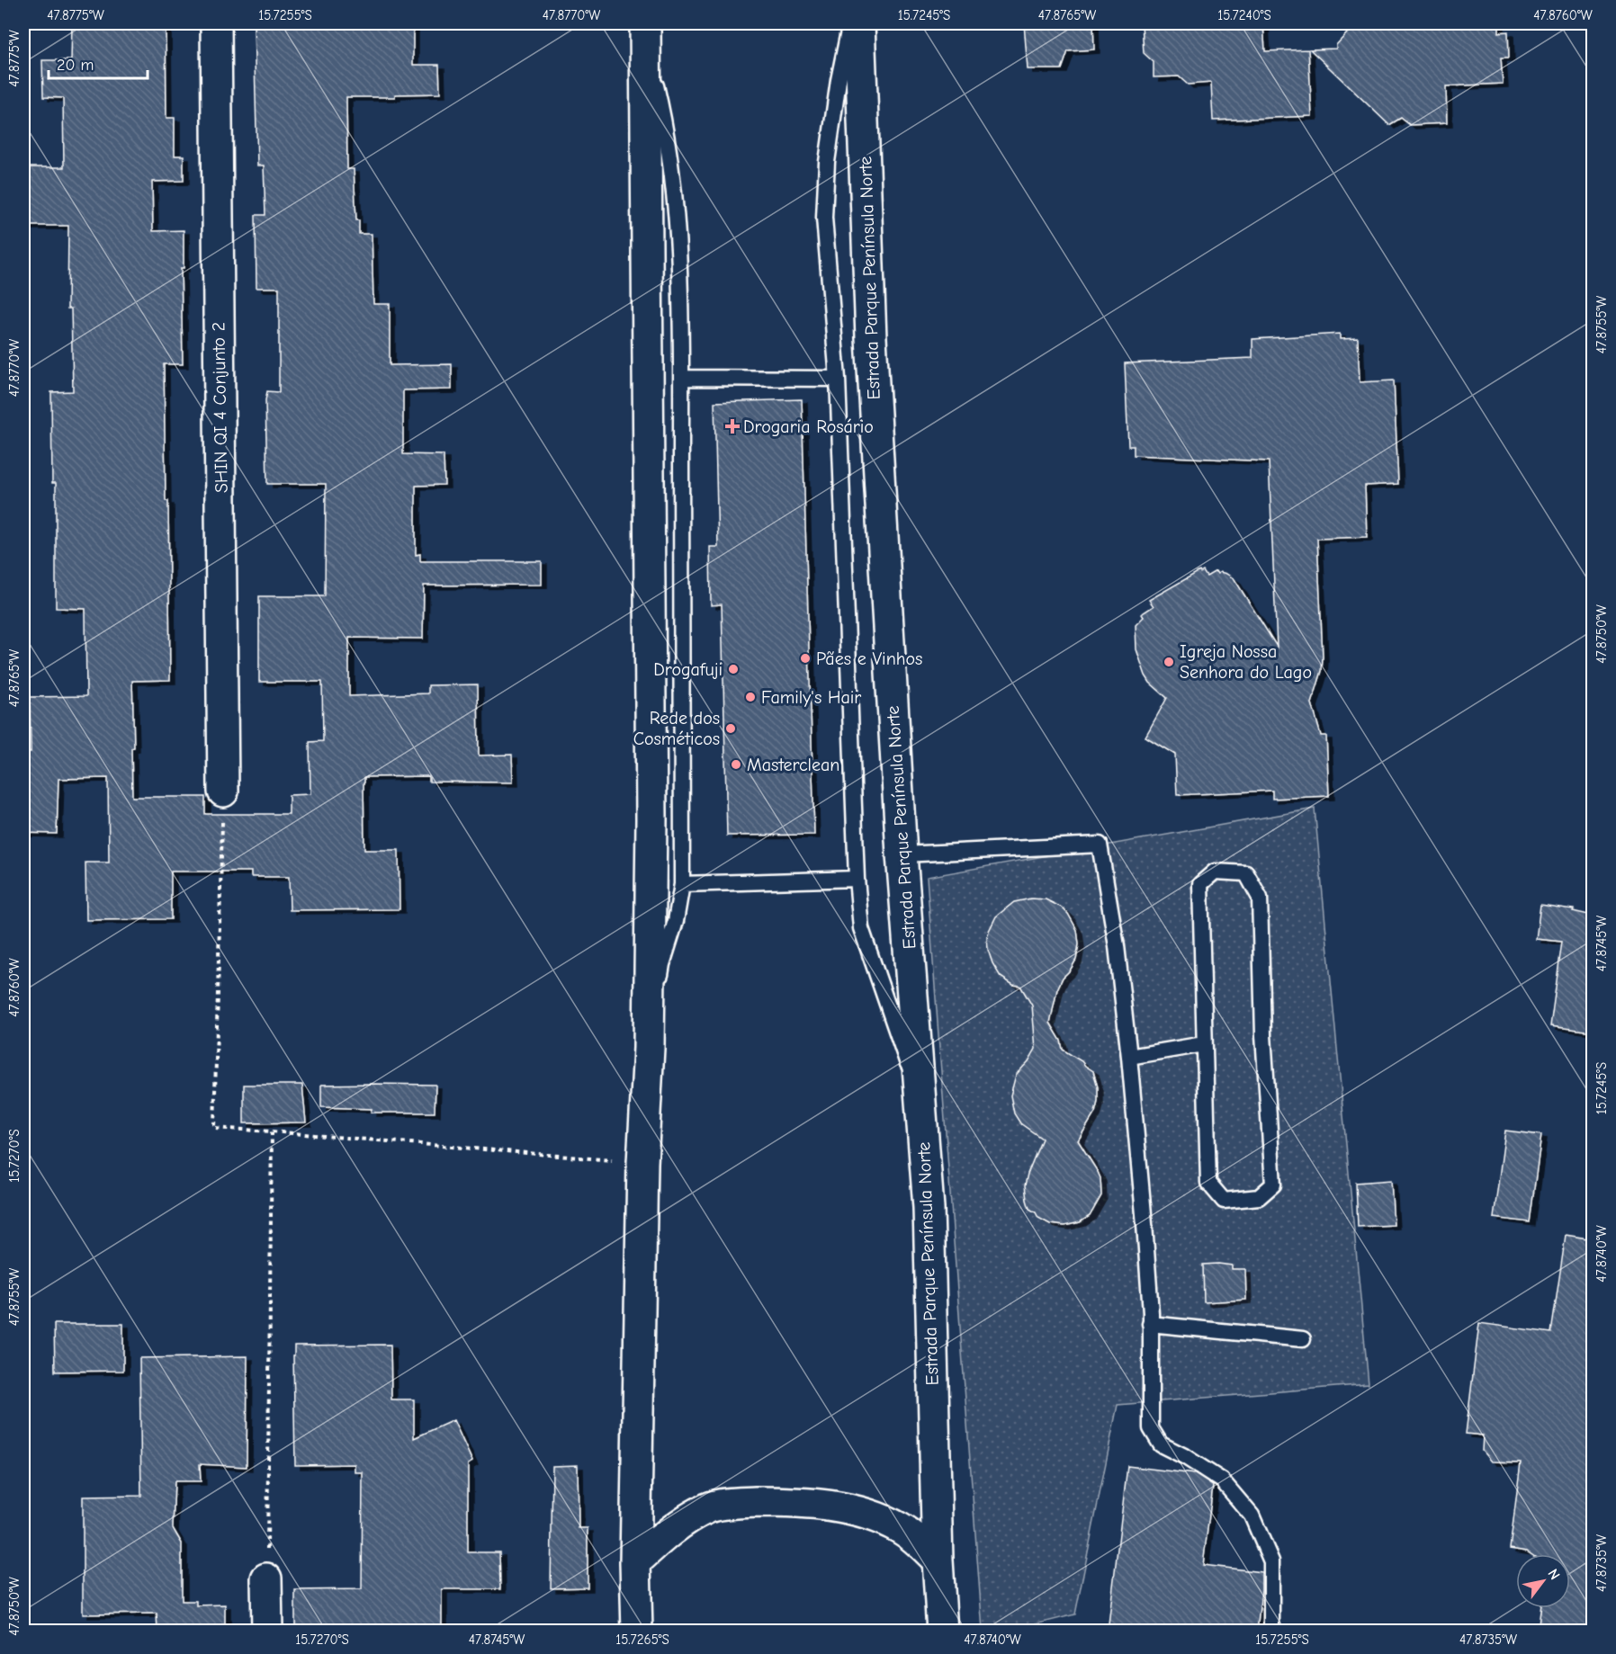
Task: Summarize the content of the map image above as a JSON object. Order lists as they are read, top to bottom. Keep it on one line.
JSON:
{"streets":{"main road":["Estrada Parque Península Norte","SHIN QI 4 Conjunto 2"]},"places":{"health":["Drogaria Rosário"],"other":["Pães e Vinhos","Igreja Nossa Senhora do Lago","Drogafuji","Family's Hair","Rede dos Cosméticos","Masterclean"]},"scale_bar":"20 m","north":"top right","coordinates":["47.8775°W","15.7255°S","47.8770°W","15.7245°S","47.8765°W","15.7240°S","47.8760°W","47.8755°W","47.8750°W","47.8745°W","15.7270°S","47.8740°W","47.8735°W","15.7265°S"]}
